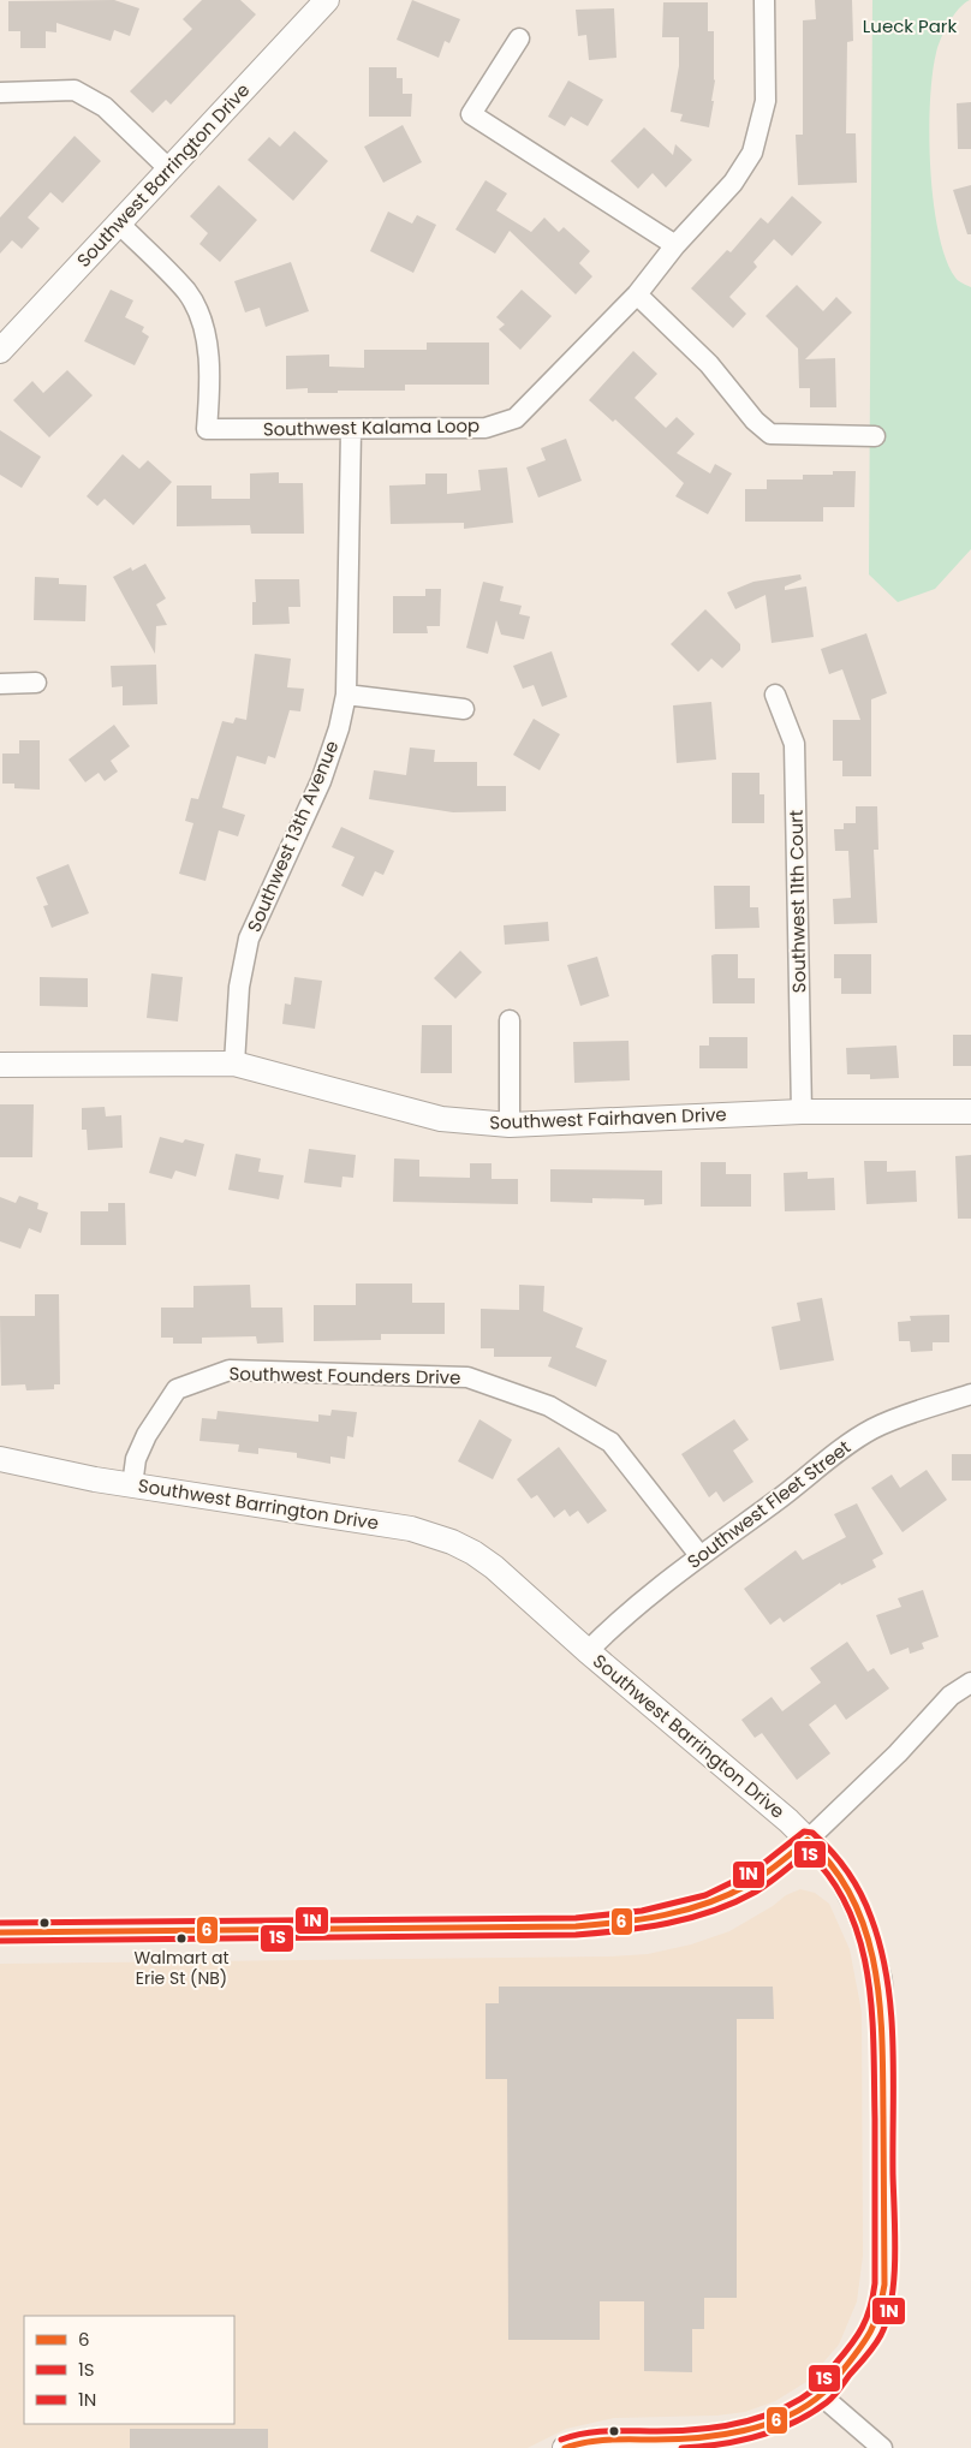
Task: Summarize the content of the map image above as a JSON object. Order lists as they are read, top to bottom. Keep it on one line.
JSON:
{"streets":{"street":["Southwest Barrington Drive","Southwest Kalama Loop","Southwest 13th Avenue","Southwest 11th Court","Southwest Fairhaven Drive","Southwest Founders Drive","Southwest Fleet Street"]},"crossings":[["Southwest Barrington Drive","Southwest Kalama Loop"],["Southwest Barrington Drive","Southwest Founders Drive"],["Southwest Barrington Drive","Southwest Fleet Street"],["Southwest Kalama Loop","Southwest 13th Avenue"],["Southwest 13th Avenue","Southwest Fairhaven Drive"],["Southwest 11th Court","Southwest Fairhaven Drive"],["Southwest Founders Drive","Southwest Fleet Street"]],"parks":["Lueck Park"],"places":["Walmart at Erie St (NB)"],"lines":["transit line 1N","transit line 6","transit line 1S"],"legend":["6","1S","1N"]}
